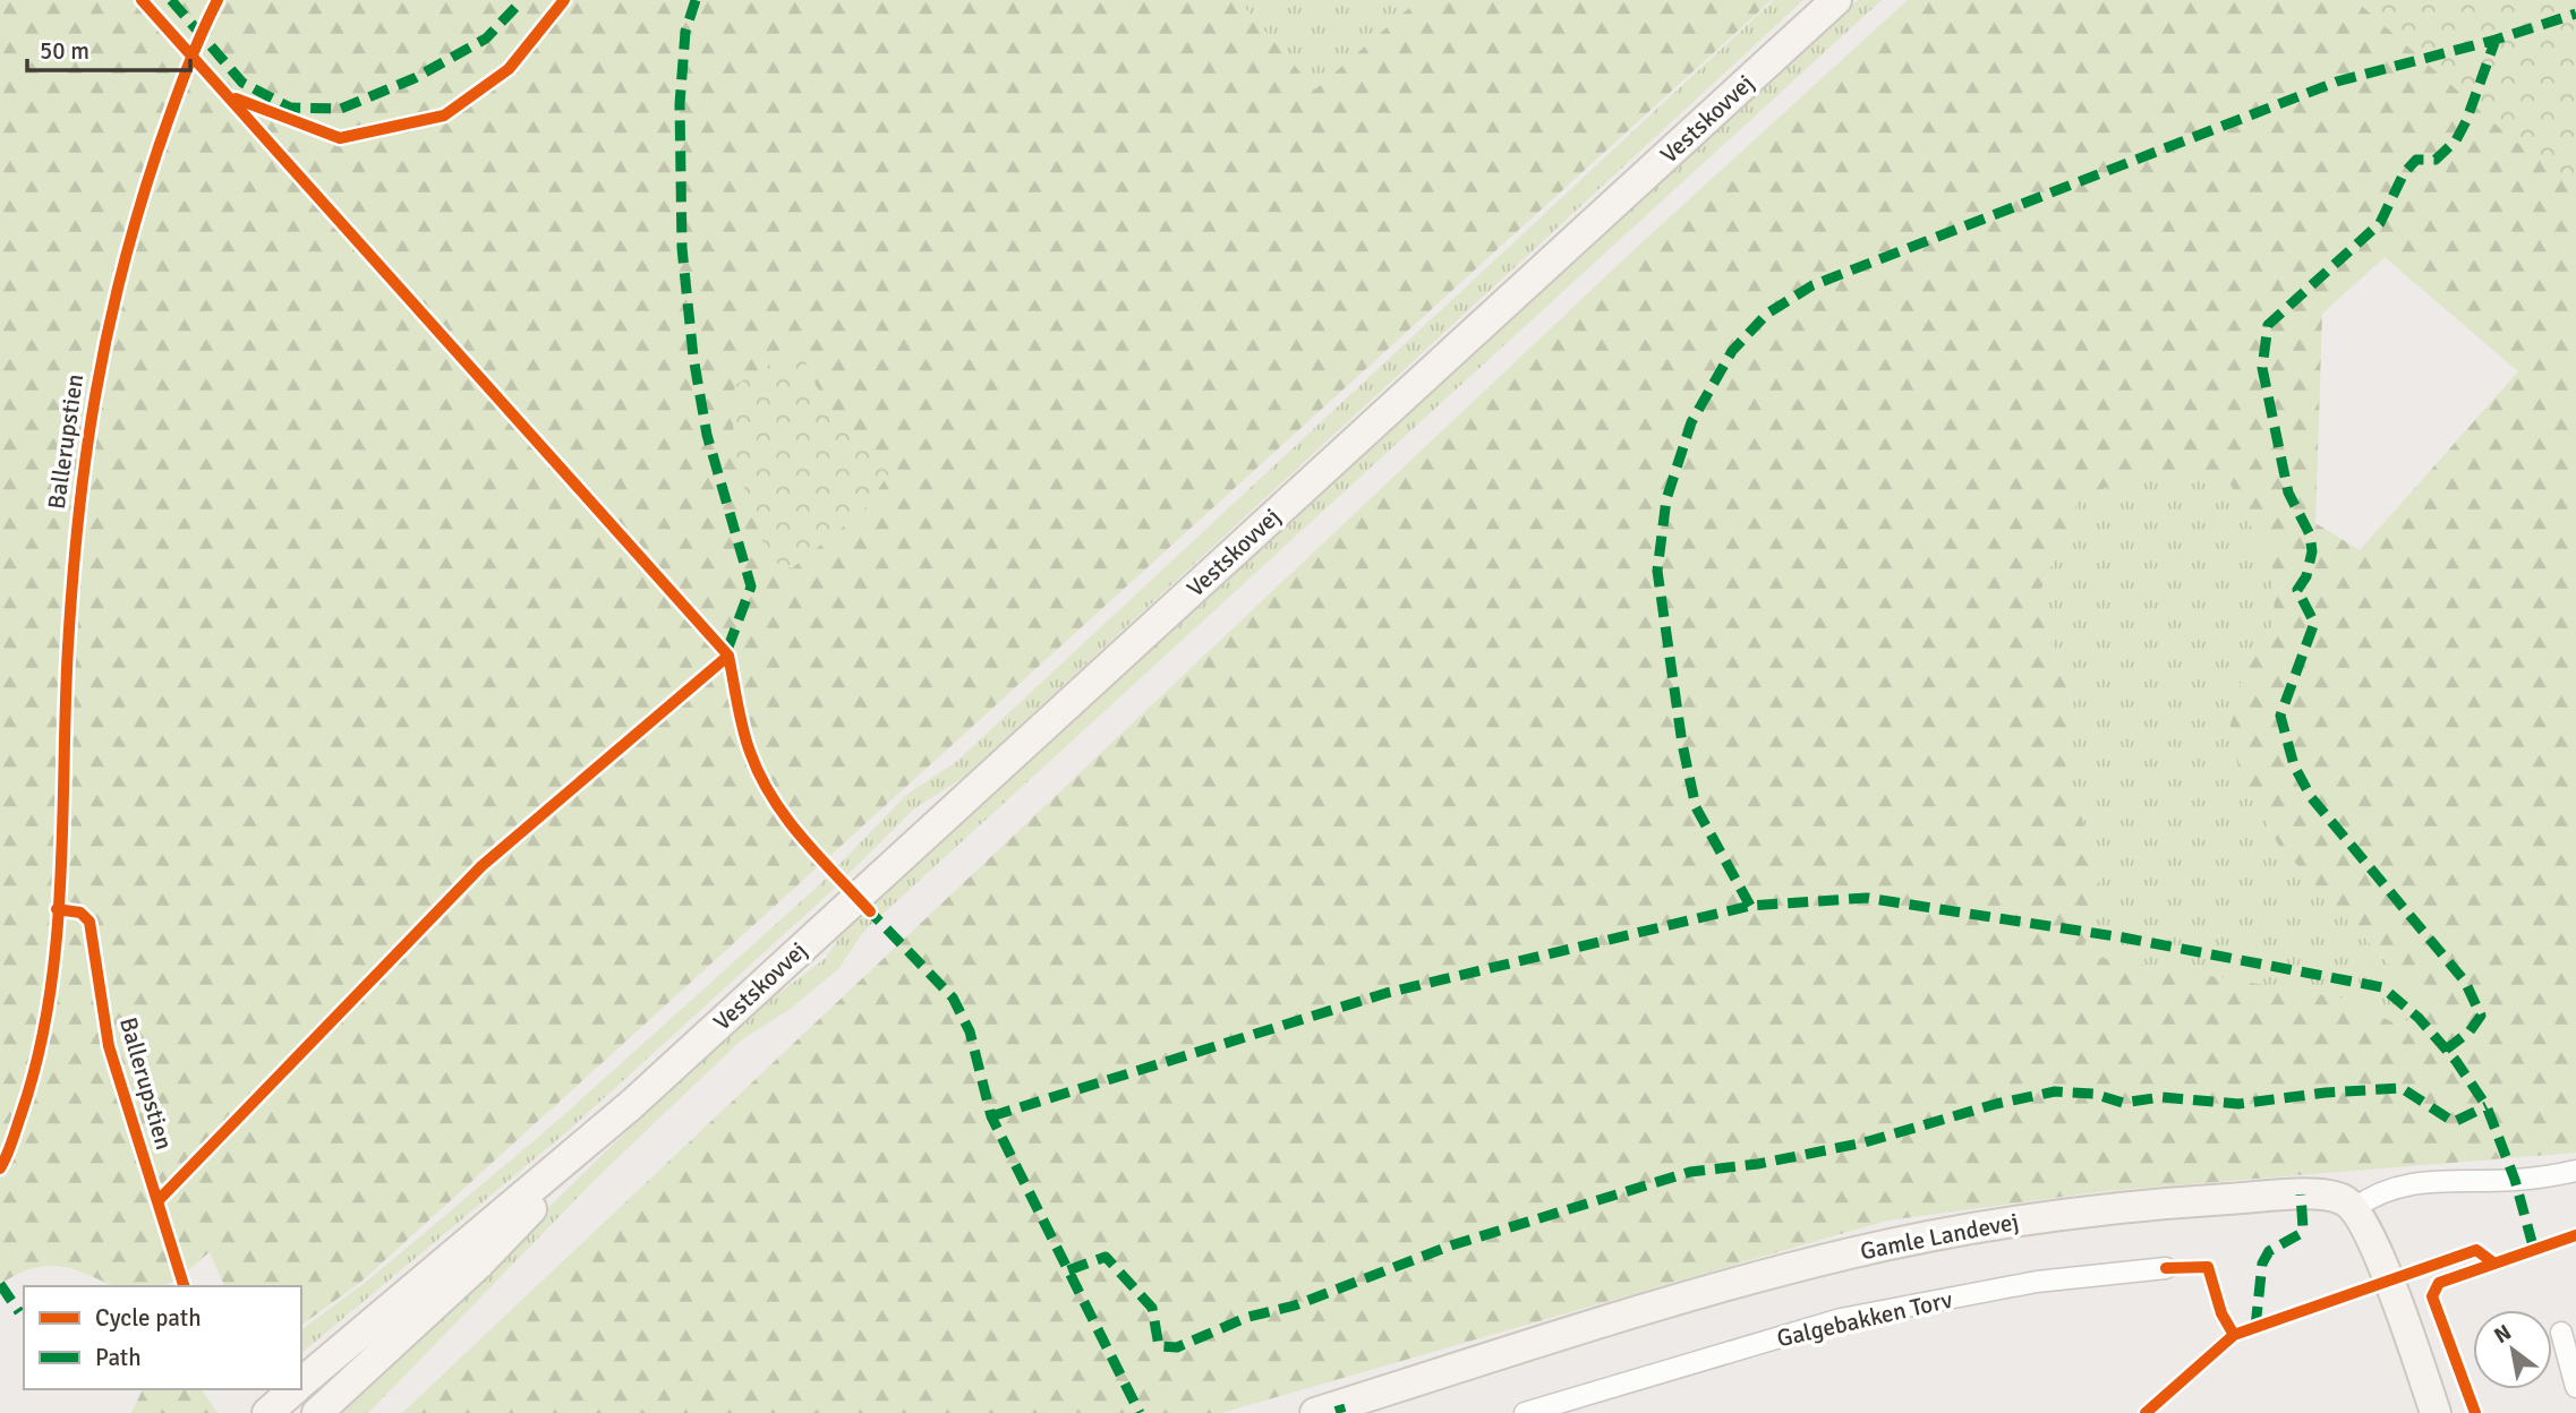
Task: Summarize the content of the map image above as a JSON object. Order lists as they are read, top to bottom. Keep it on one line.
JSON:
{"streets":{"street":["Vestskovvej","Gamle Landevej","Galgebakken Torv"],"cycle path":["Ballerupstien"]},"legend":["Cycle path","Path"],"scale_bar":"50 m","north":"top left"}
